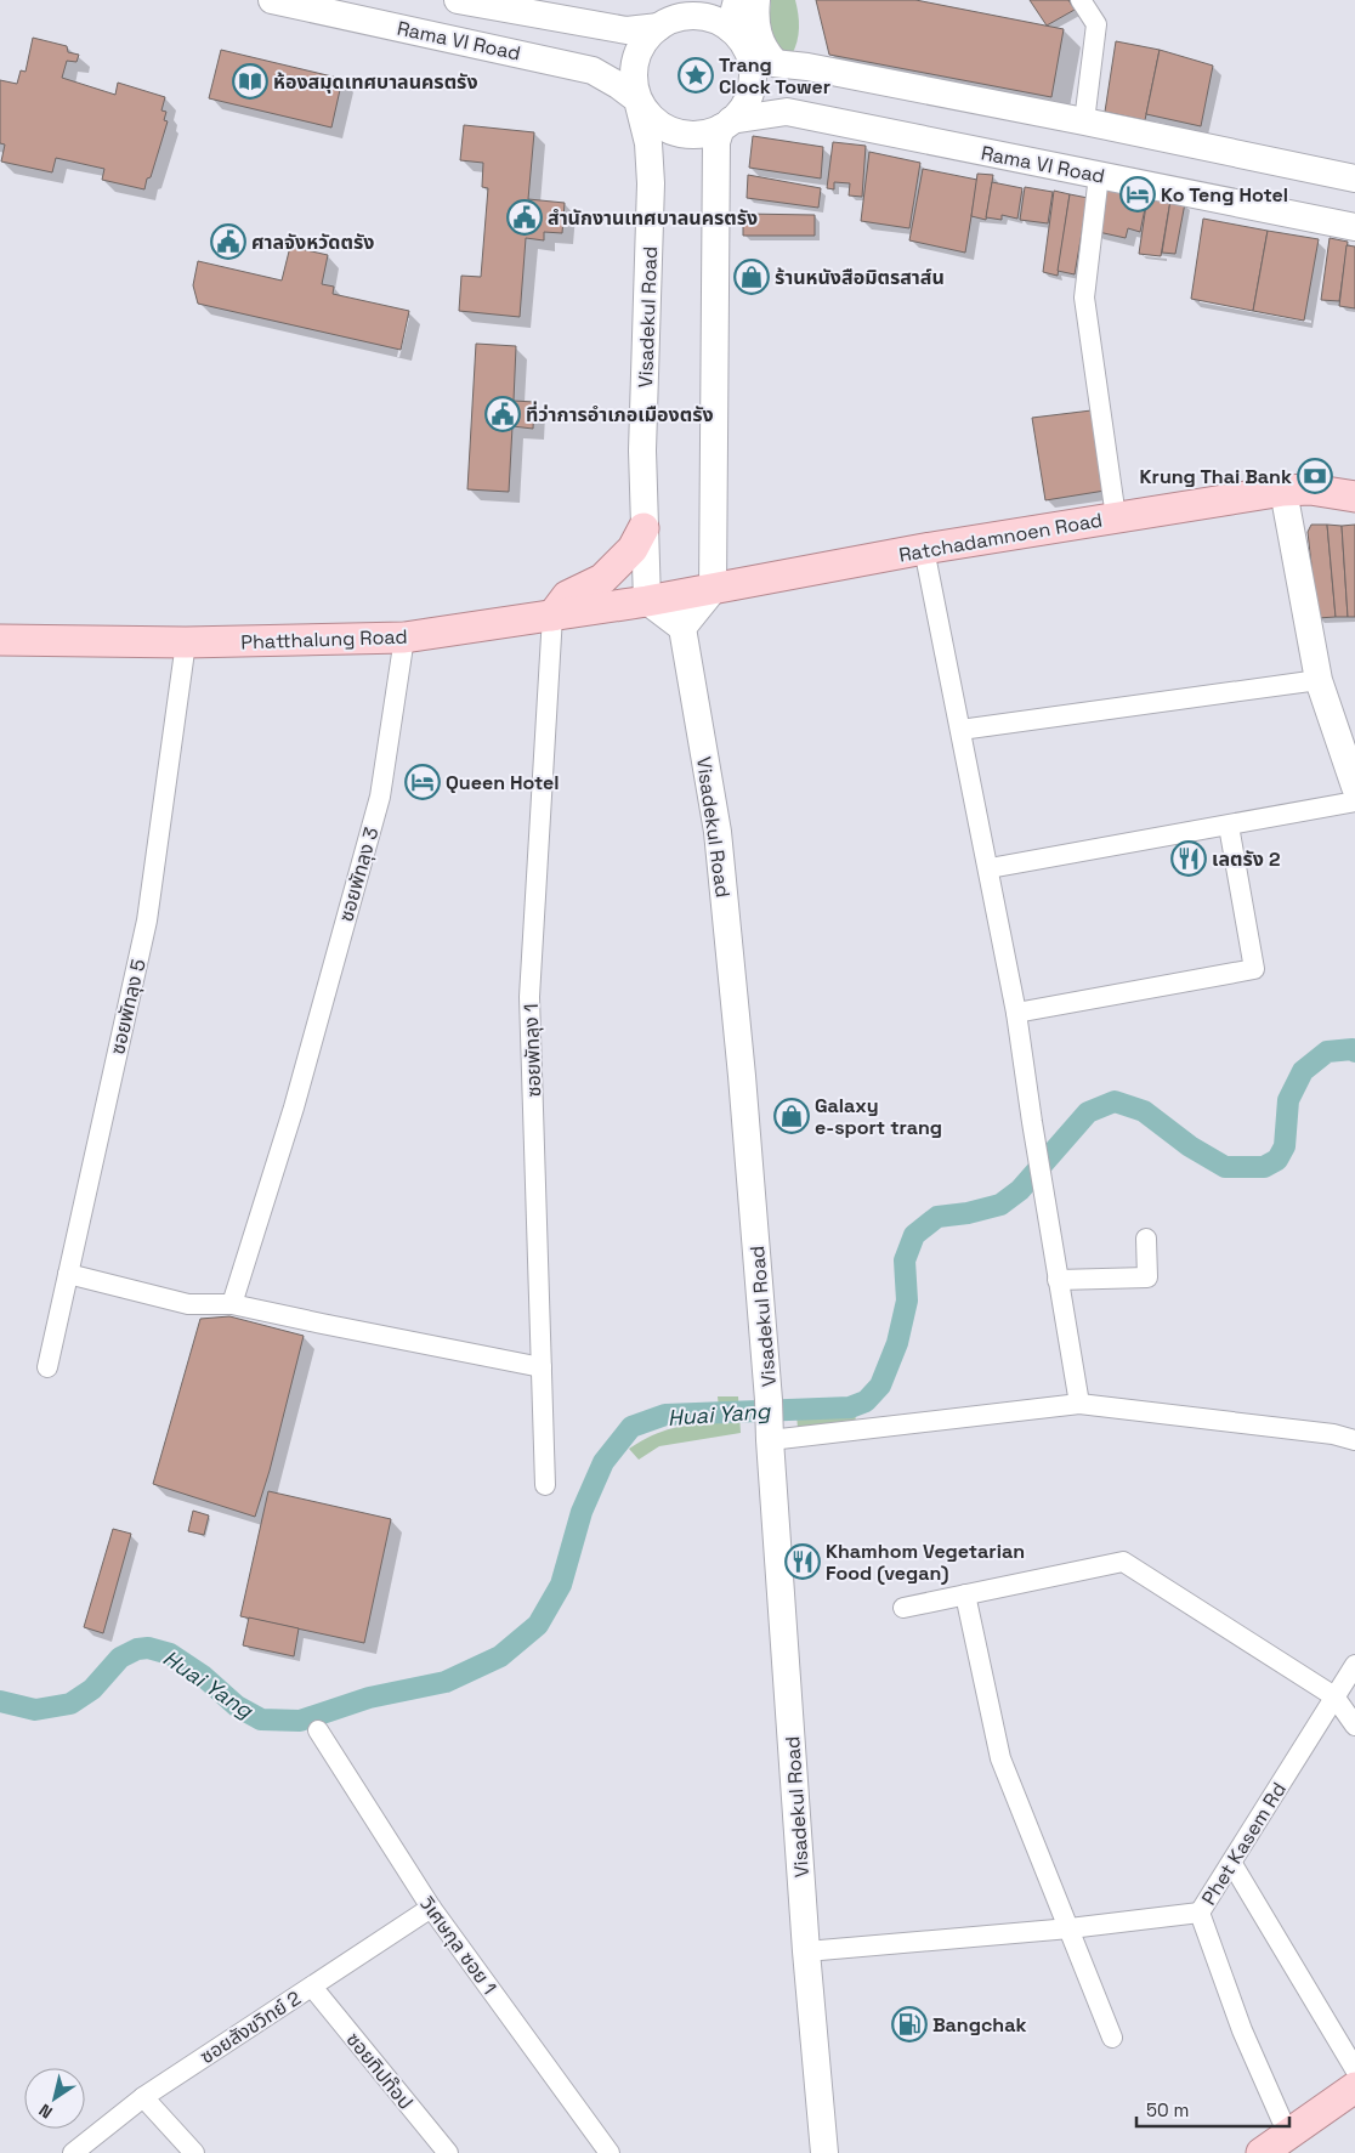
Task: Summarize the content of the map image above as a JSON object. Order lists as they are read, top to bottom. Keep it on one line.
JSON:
{"streets":{"main road":["Rama VI Road","Visadekul Road","Ratchadamnoen Road","Phatthalung Road"],"street":["ซอยพัทลุง 3","ซอยพัทลุง 5","ซอยพัทลุง 1","Phet Kasem Rd","วิเศษกุล ซอย 1","ซอยสังขวิทย์ 2","ซอยทิปท๊อป"]},"crossings":[["Rama VI Road","Visadekul Road"],["Visadekul Road","Ratchadamnoen Road"],["Visadekul Road","Phatthalung Road"],["Ratchadamnoen Road","Phatthalung Road"],["Phatthalung Road","ซอยพัทลุง 3"],["Phatthalung Road","ซอยพัทลุง 5"],["Phatthalung Road","ซอยพัทลุง 1"],["วิเศษกุล ซอย 1","ซอยสังขวิทย์ 2"],["ซอยสังขวิทย์ 2","ซอยทิปท๊อป"]],"water":["Huai Yang"],"places":{"place":["Trang Clock Tower"],"library":["ห้องสมุดเทศบาลนครตรัง"],"hotel":["Ko Teng Hotel","Queen Hotel"],"public building":["สำนักงานเทศบาลนครตรัง","ศาลจังหวัดตรัง","ที่ว่าการอำเภอเมืองตรัง"],"shop":["ร้านหนังสือมิตรสาส์น","Galaxy e-sport trang"],"bank":["Krung Thai Bank"],"restaurant":["เลตรัง 2","Khamhom Vegetarian Food (vegan)"],"fuel station":["Bangchak"]},"scale_bar":"50 m","north":"bottom left"}
